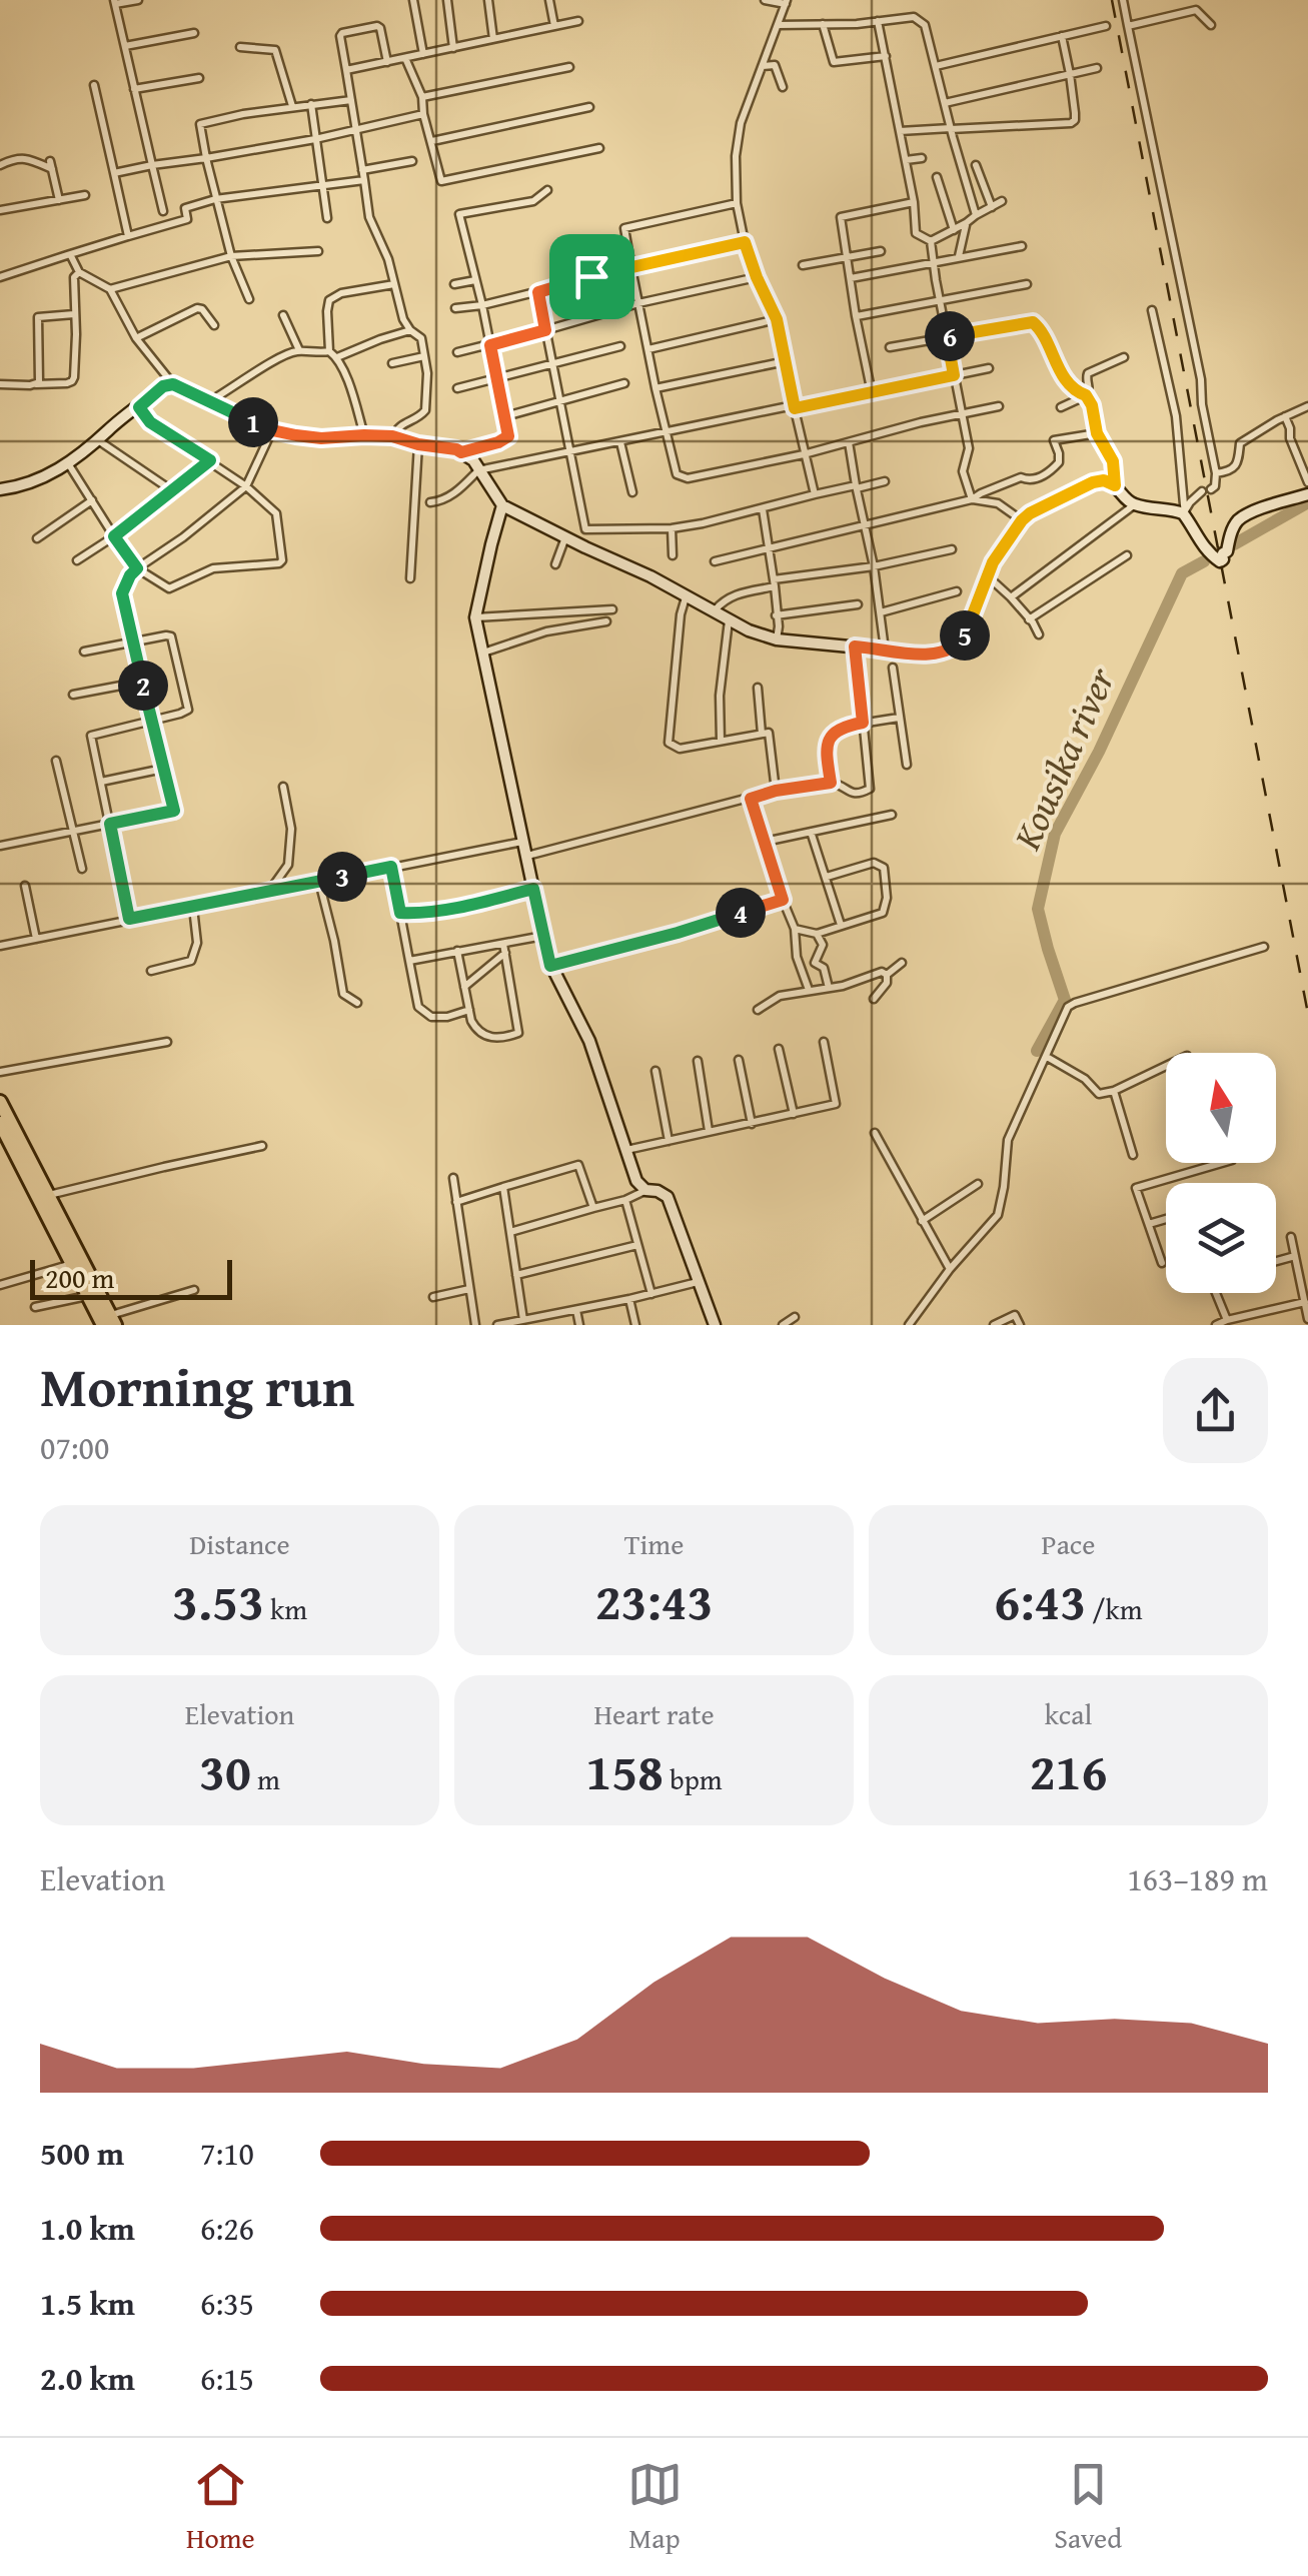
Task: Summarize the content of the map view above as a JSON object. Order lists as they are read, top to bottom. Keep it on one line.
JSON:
{"water":["Kousika river"],"scale_bar":"200 m","north":"top","page":{"pins":["6","1","5","2","3","4"],"scale":"200 m","heading":["Morning run","07:00"],"stats":[["Distance","3.53 km"],["Time","23:43"],["Pace","6:43 /km"],["Elevation","30 m"],["Heart rate","158 bpm"],["kcal","216"]],"chart":["Elevation","163–189 m"],"list":[{"name":"500 m","note":"7:10"},{"name":"1.0 km","note":"6:26"},{"name":"1.5 km","note":"6:35"},{"name":"2.0 km","note":"6:15"}],"tabs":["Home","Map","Saved"]}}
